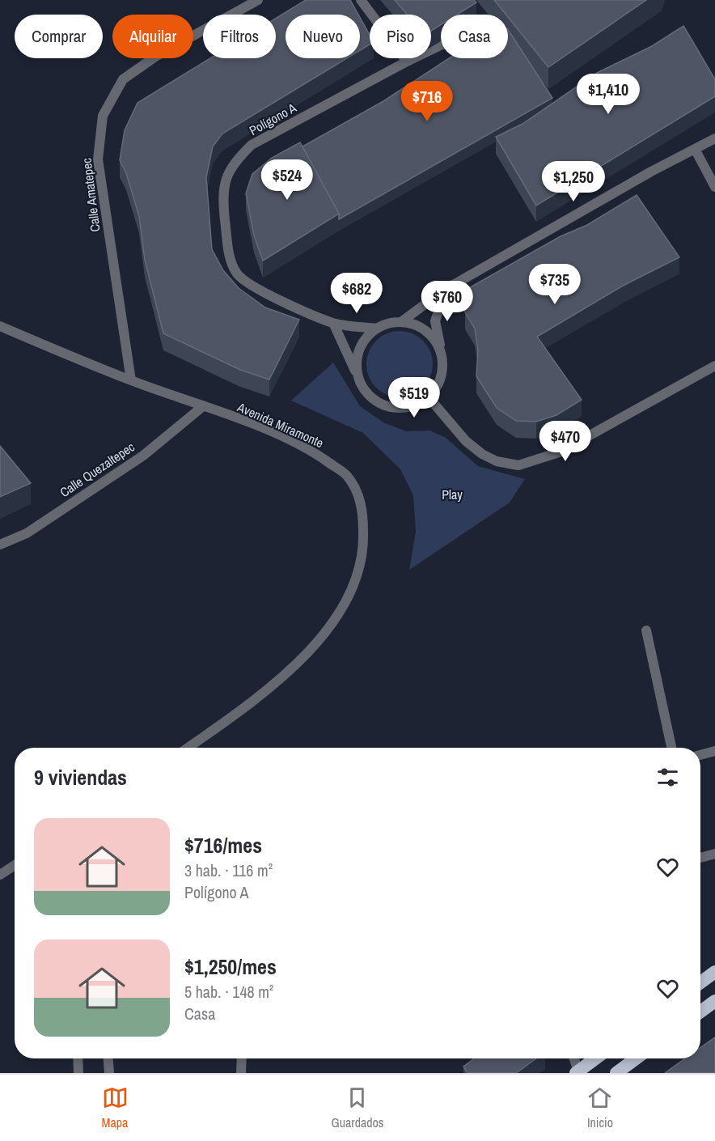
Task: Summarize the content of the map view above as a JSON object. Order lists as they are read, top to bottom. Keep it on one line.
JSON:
{"streets":{"street":["Polígono A","Calle Amatepec","Avenida Miramonte","Calle Quezaltepec"]},"crossings":[["Calle Amatepec","Avenida Miramonte"],["Avenida Miramonte","Calle Quezaltepec"]],"parks":["Play"],"page":{"chip":["Comprar","Alquilar","Filtros","Nuevo","Piso","Casa"],"price":["$1,410","$716","$524","$1,250","$735","$682","$760","$519","$470"],"heading":"9 viviendas","list":[{"name":"$716/mes","note":"3 hab. · 116 m² · Polígono A"},{"name":"$1,250/mes","note":"5 hab. · 148 m² · Casa"}],"tabs":["Mapa","Guardados","Inicio"]}}
